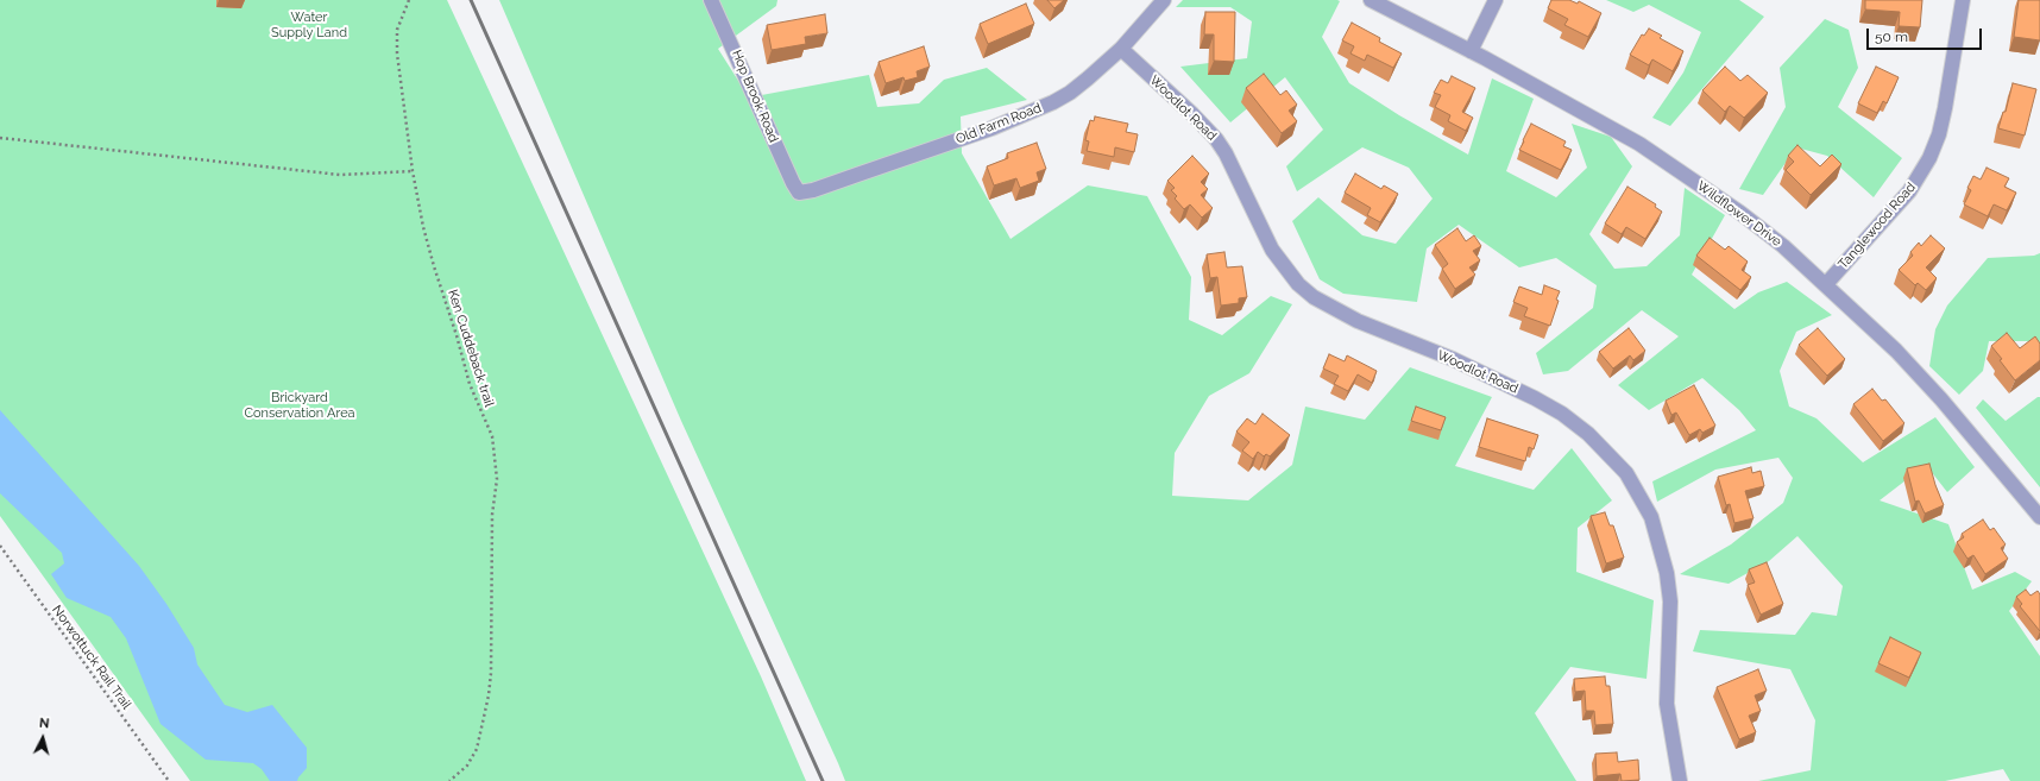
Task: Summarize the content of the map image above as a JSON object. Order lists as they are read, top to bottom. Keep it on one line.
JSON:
{"streets":{"street":["Hop Brook Road","Woodlot Road","Old Farm Road","Wildflower Drive","Tanglewood Road"],"path":["Ken Cuddeback trail","Norwottuck Rail Trail"]},"crossings":[["Hop Brook Road","Old Farm Road"],["Woodlot Road","Old Farm Road"],["Wildflower Drive","Tanglewood Road"]],"parks":["Water Supply Land","Brickyard Conservation Area"],"scale_bar":"50 m","north":"top"}
